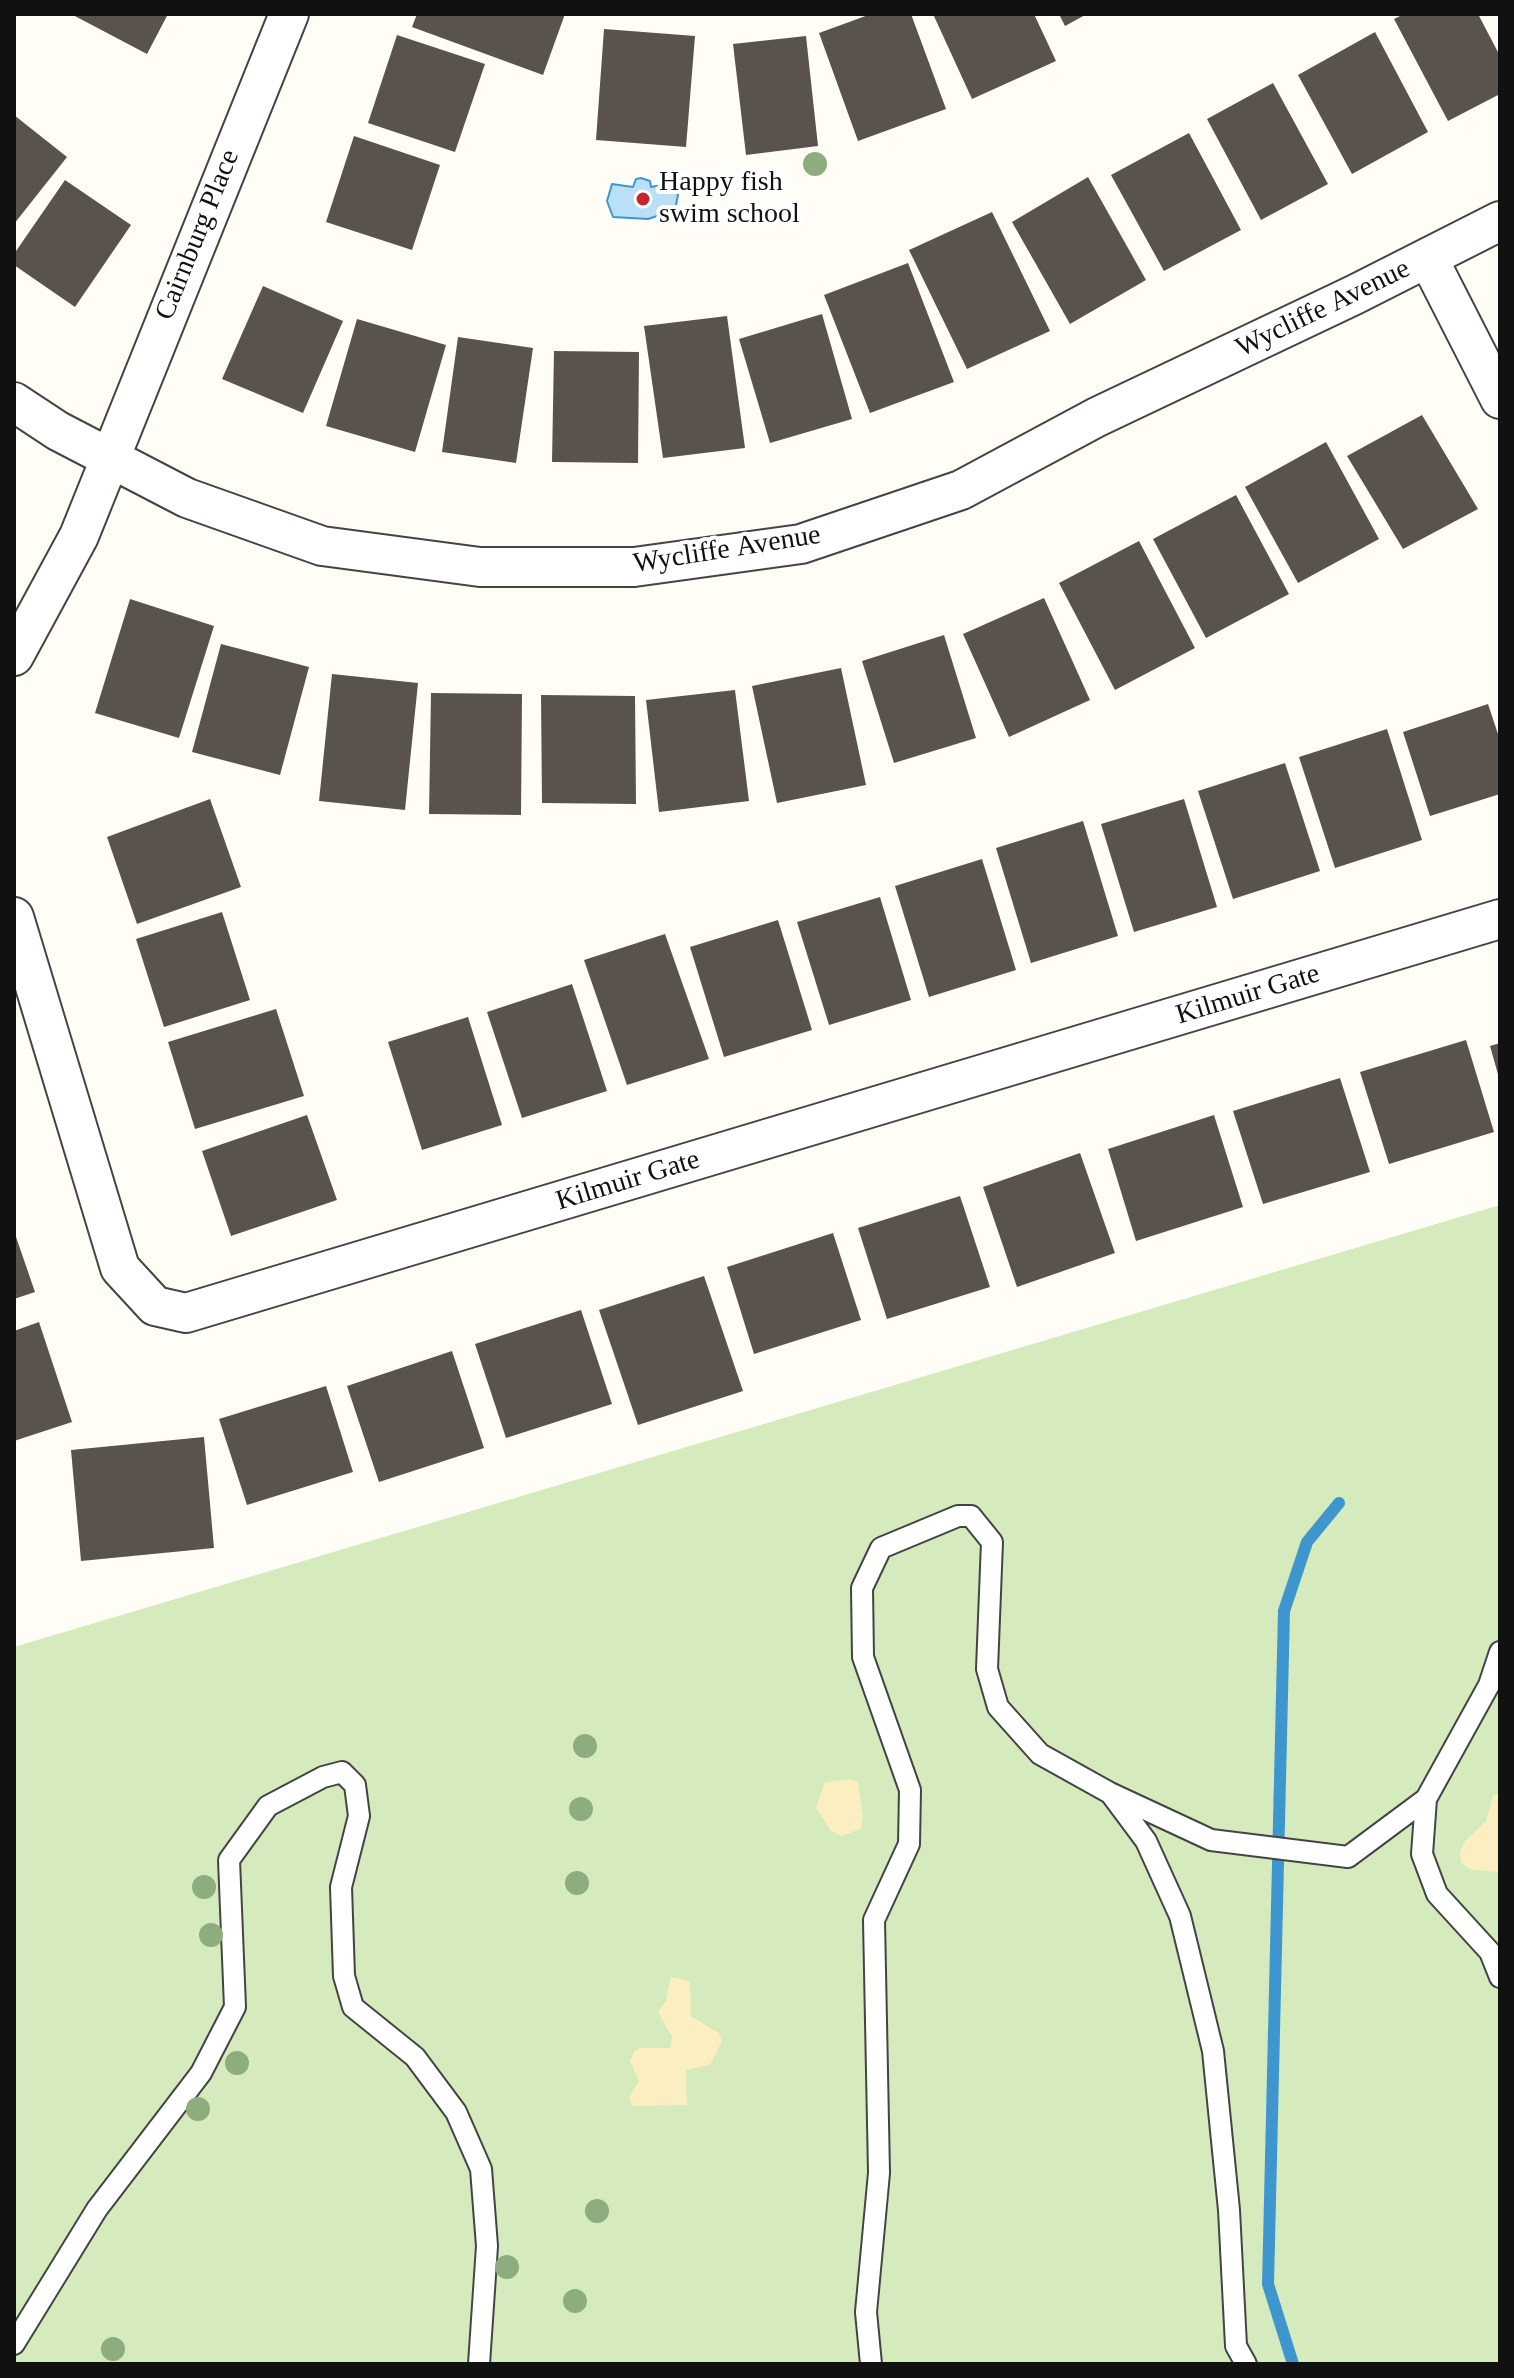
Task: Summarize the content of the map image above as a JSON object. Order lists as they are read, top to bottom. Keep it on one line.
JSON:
{"streets":{"street":["Cairnburg Place","Wycliffe Avenue","Kilmuir Gate"]},"crossings":[["Cairnburg Place","Wycliffe Avenue"]],"places":["Happy fish swim school"]}
